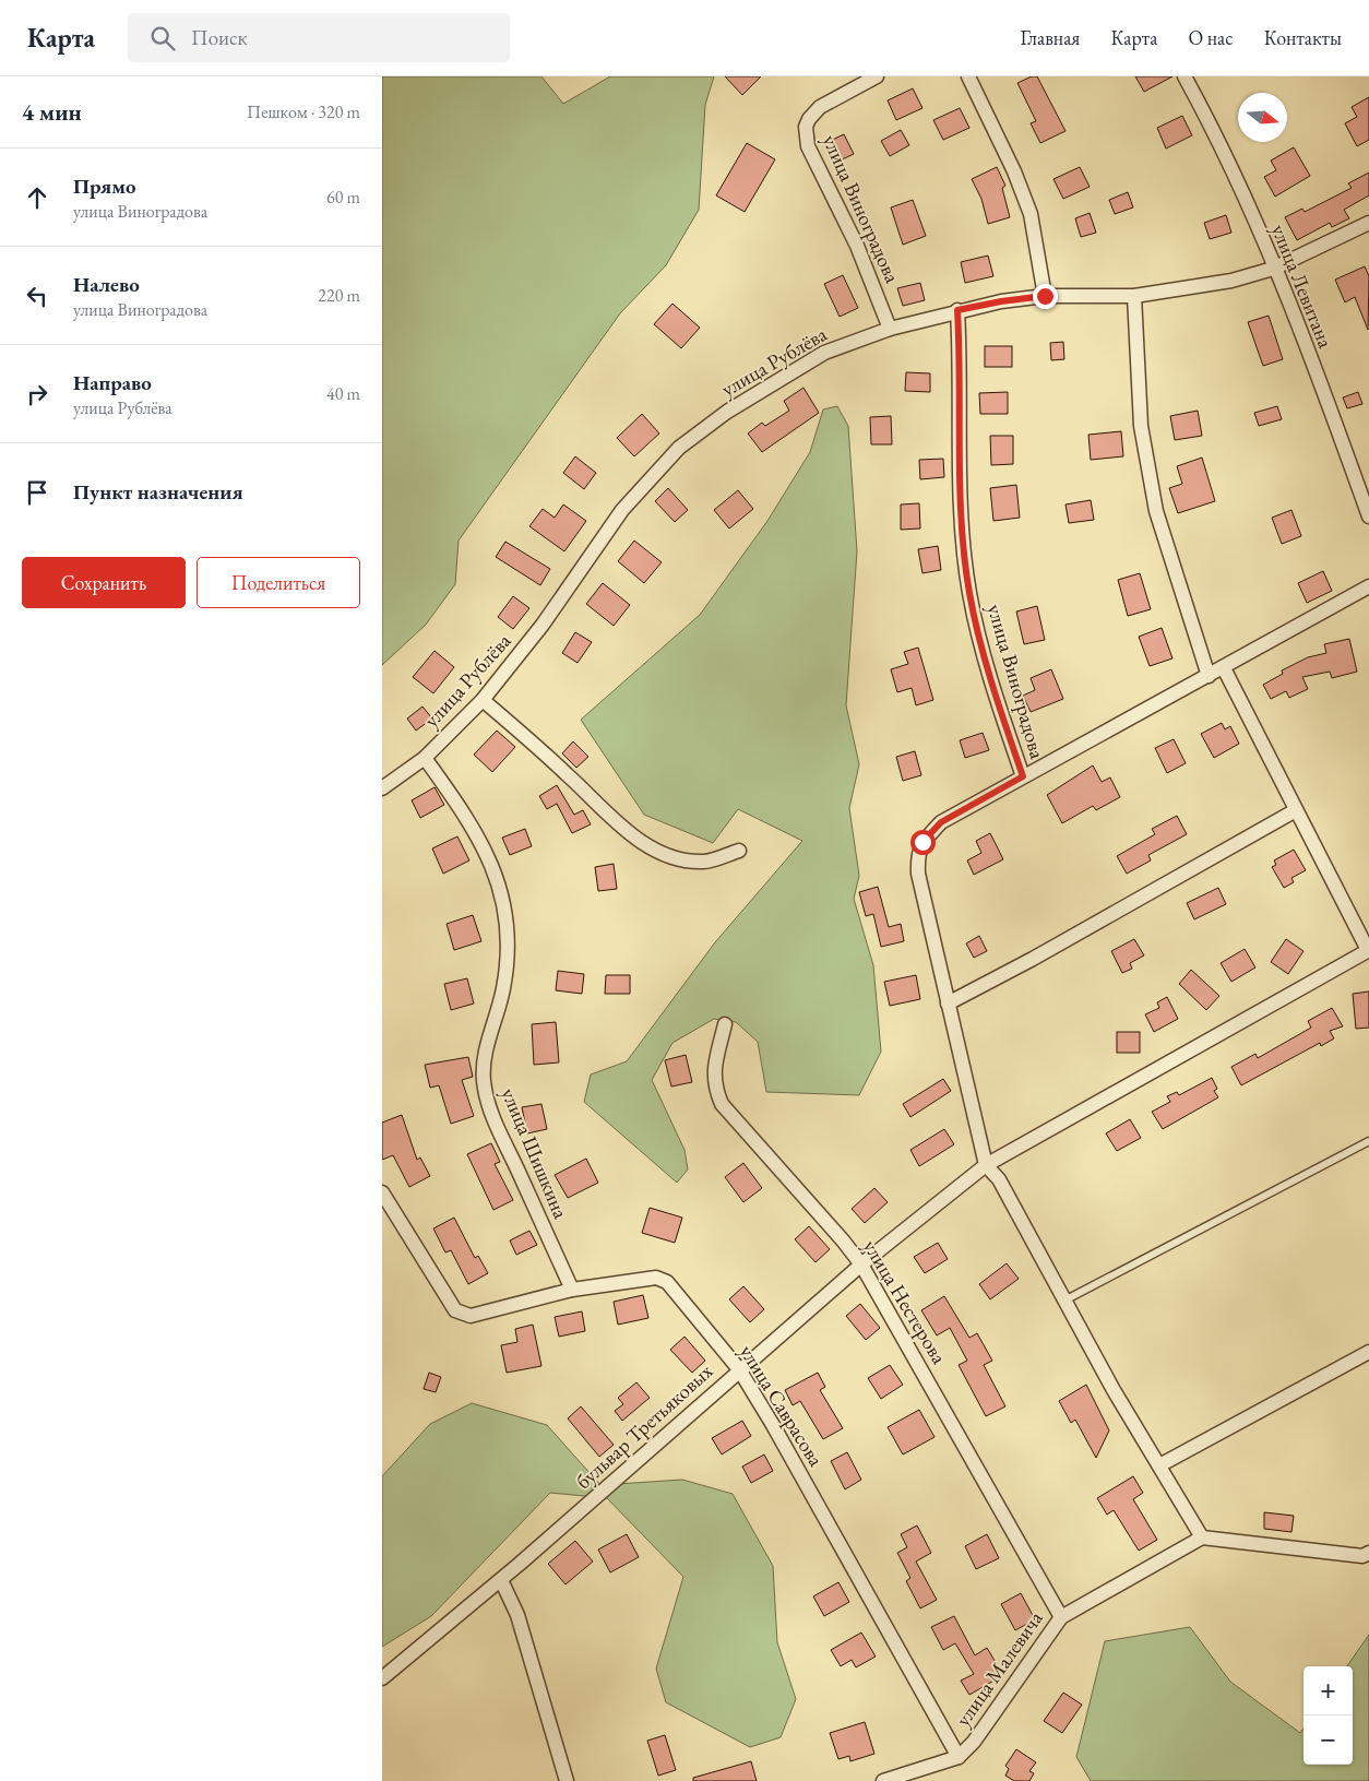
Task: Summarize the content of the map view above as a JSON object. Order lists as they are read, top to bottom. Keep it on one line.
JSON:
{"streets":{"street":["улица Виноградова","улица Левитана","улица Рублёва","улица Шишкина","улица Нестерова","улица Саврасова","бульвар Третьяковых","улица Малевича"]},"crossings":[["улица Виноградова","улица Рублёва"],["улица Виноградова","бульвар Третьяковых"],["улица Левитана","улица Рублёва"],["улица Рублёва","улица Шишкина"],["улица Шишкина","улица Саврасова"],["улица Нестерова","бульвар Третьяковых"],["улица Нестерова","улица Малевича"],["улица Саврасова","бульвар Третьяковых"],["улица Саврасова","улица Малевича"]],"north":"right","page":{"header":"Карта","search":"Поиск","nav":["Главная","Карта","О нас","Контакты"],"heading":["4 мин","Пешком · 320 m"],"list":[["Прямо","улица Виноградова","60 m"],["Налево","улица Виноградова","220 m"],["Направо","улица Рублёва","40 m"],"Пункт назначения"],"buttons":["Сохранить","Поделиться"],"map_buttons":["+","−"]}}
